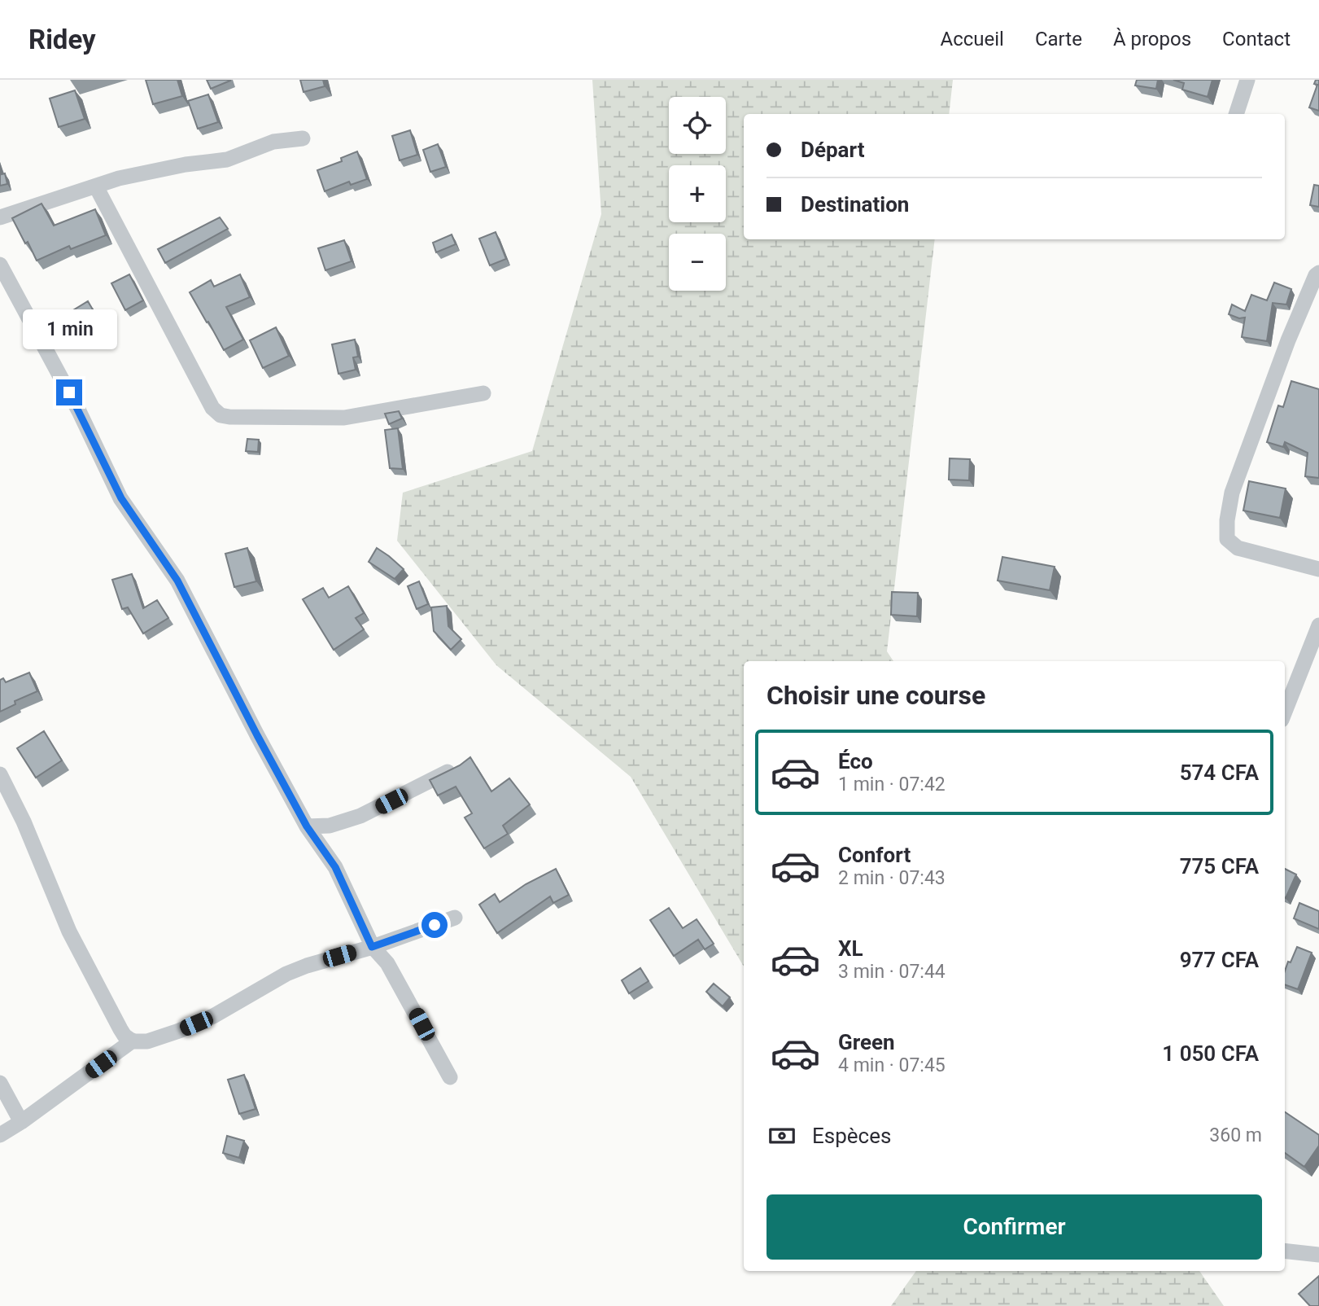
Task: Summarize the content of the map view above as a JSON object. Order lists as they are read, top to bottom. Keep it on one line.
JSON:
{"page":{"header":"Ridey","nav":["Accueil","Carte","À propos","Contact"],"map_buttons":["+","−"],"banner":["Départ","Destination"],"bubble":"1 min","heading":"Choisir une course","list":[{"name":"Éco","note":"1 min · 07:42","value":"574 CFA"},{"name":"Confort","note":"2 min · 07:43","value":"775 CFA"},{"name":"XL","note":"3 min · 07:44","value":"977 CFA"},{"name":"Green","note":"4 min · 07:45","value":"1 050 CFA"}],"pay":["Espèces","360 m"],"buttons":"Confirmer"}}
